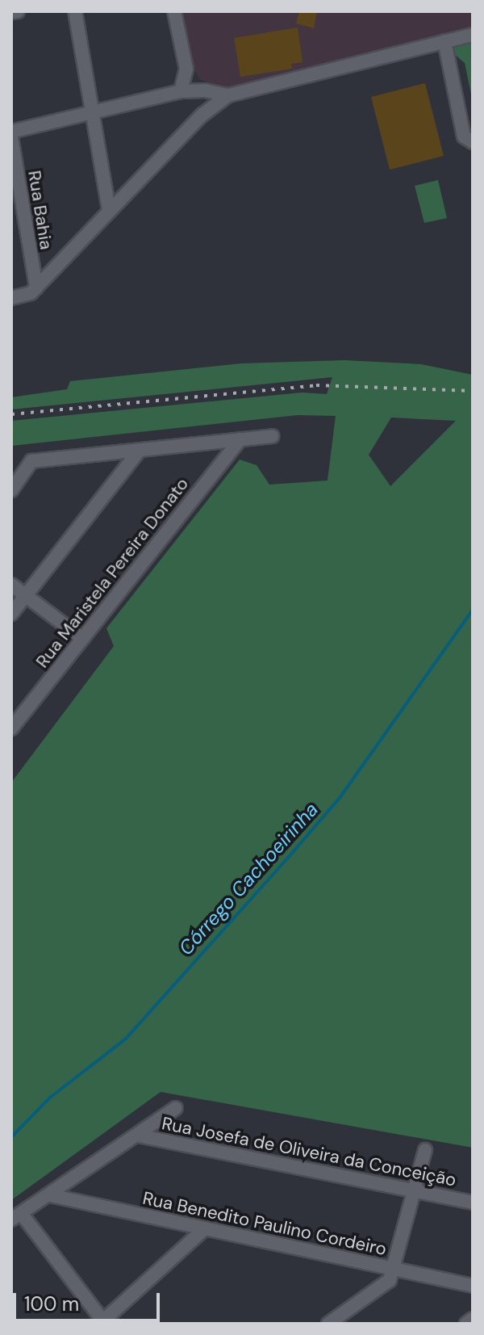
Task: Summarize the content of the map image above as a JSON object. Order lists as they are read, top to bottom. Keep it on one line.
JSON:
{"streets":{"street":["Rua Bahia","Rua Maristela Pereira Donato","Rua Josefa de Oliveira da Conceição","Rua Benedito Paulino Cordeiro"]},"water":["Córrego Cachoeirinha"],"scale_bar":"100 m"}
